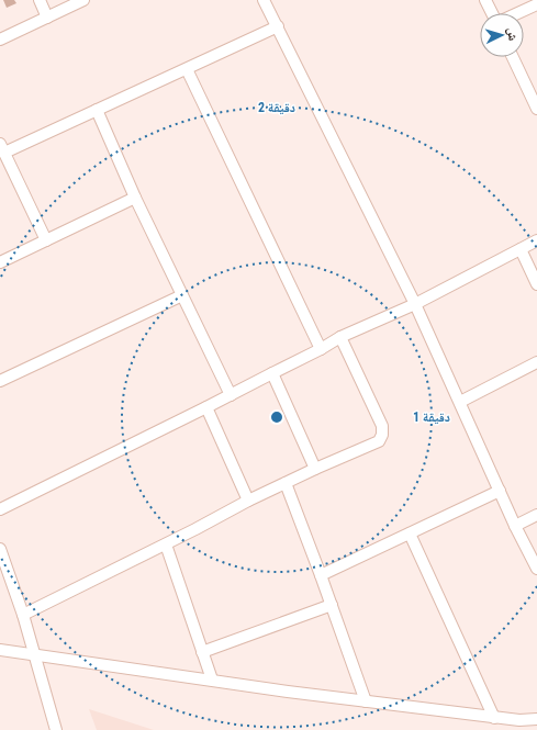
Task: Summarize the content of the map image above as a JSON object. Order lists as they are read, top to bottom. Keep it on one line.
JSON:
{"north":"right","rings":["2 دقيقة","1 دقيقة"]}
